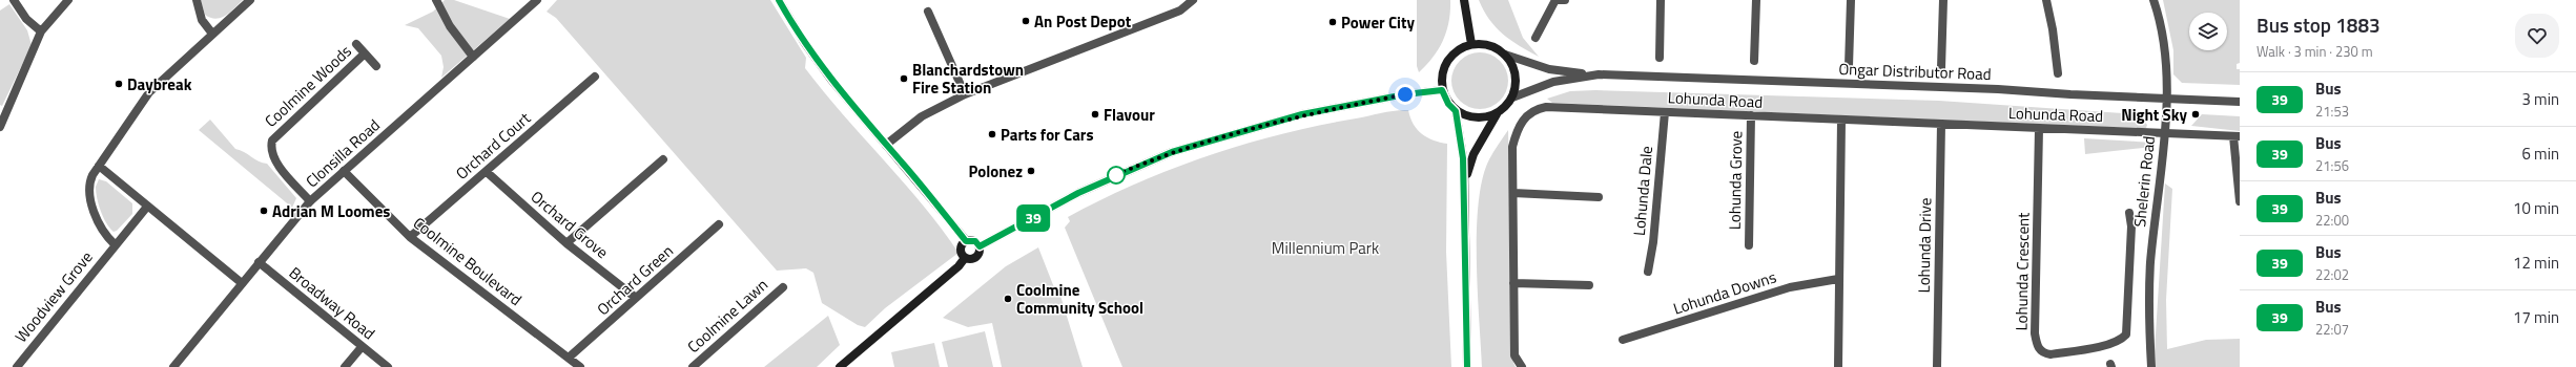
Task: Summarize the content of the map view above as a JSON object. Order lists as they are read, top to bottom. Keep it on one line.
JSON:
{"streets":{"street":["Ongar Distributor Road","Coolmine Woods","Lohunda Road","Orchard Court","Clonsilla Road","Lohunda Grove","Shelerin Road","Lohunda Dale","Orchard Grove","Lohunda Drive","Coolmine Boulevard","Lohunda Crescent","Orchard Green","Lohunda Downs","Woodview Grove","Broadway Road","Coolmine Lawn"]},"crossings":[["Ongar Distributor Road","Shelerin Road"],["Coolmine Woods","Clonsilla Road"],["Lohunda Road","Lohunda Grove"],["Lohunda Road","Shelerin Road"],["Lohunda Road","Lohunda Dale"],["Lohunda Road","Lohunda Drive"],["Lohunda Road","Lohunda Crescent"],["Orchard Court","Orchard Grove"],["Orchard Court","Coolmine Boulevard"],["Clonsilla Road","Coolmine Boulevard"],["Clonsilla Road","Broadway Road"],["Orchard Grove","Orchard Green"],["Coolmine Boulevard","Orchard Green"]],"parks":["Millennium Park"],"places":["An Post Depot","Power City","Blanchardstown Fire Station","Daybreak","Flavour","Night Sky","Parts for Cars","Polonez","Adrian M Loomes","Coolmine Community School"],"lines":["bus line 39"],"page":{"on_map":"39","heading":["Bus stop 1883","Walk · 3 min · 230 m"],"list":[{"mark":"39","name":"Bus","note":"21:53","value":"3 min"},{"mark":"39","name":"Bus","note":"21:56","value":"6 min"},{"mark":"39","name":"Bus","note":"22:00","value":"10 min"},{"mark":"39","name":"Bus","note":"22:02","value":"12 min"},{"mark":"39","name":"Bus","note":"22:07","value":"17 min"}]}}
